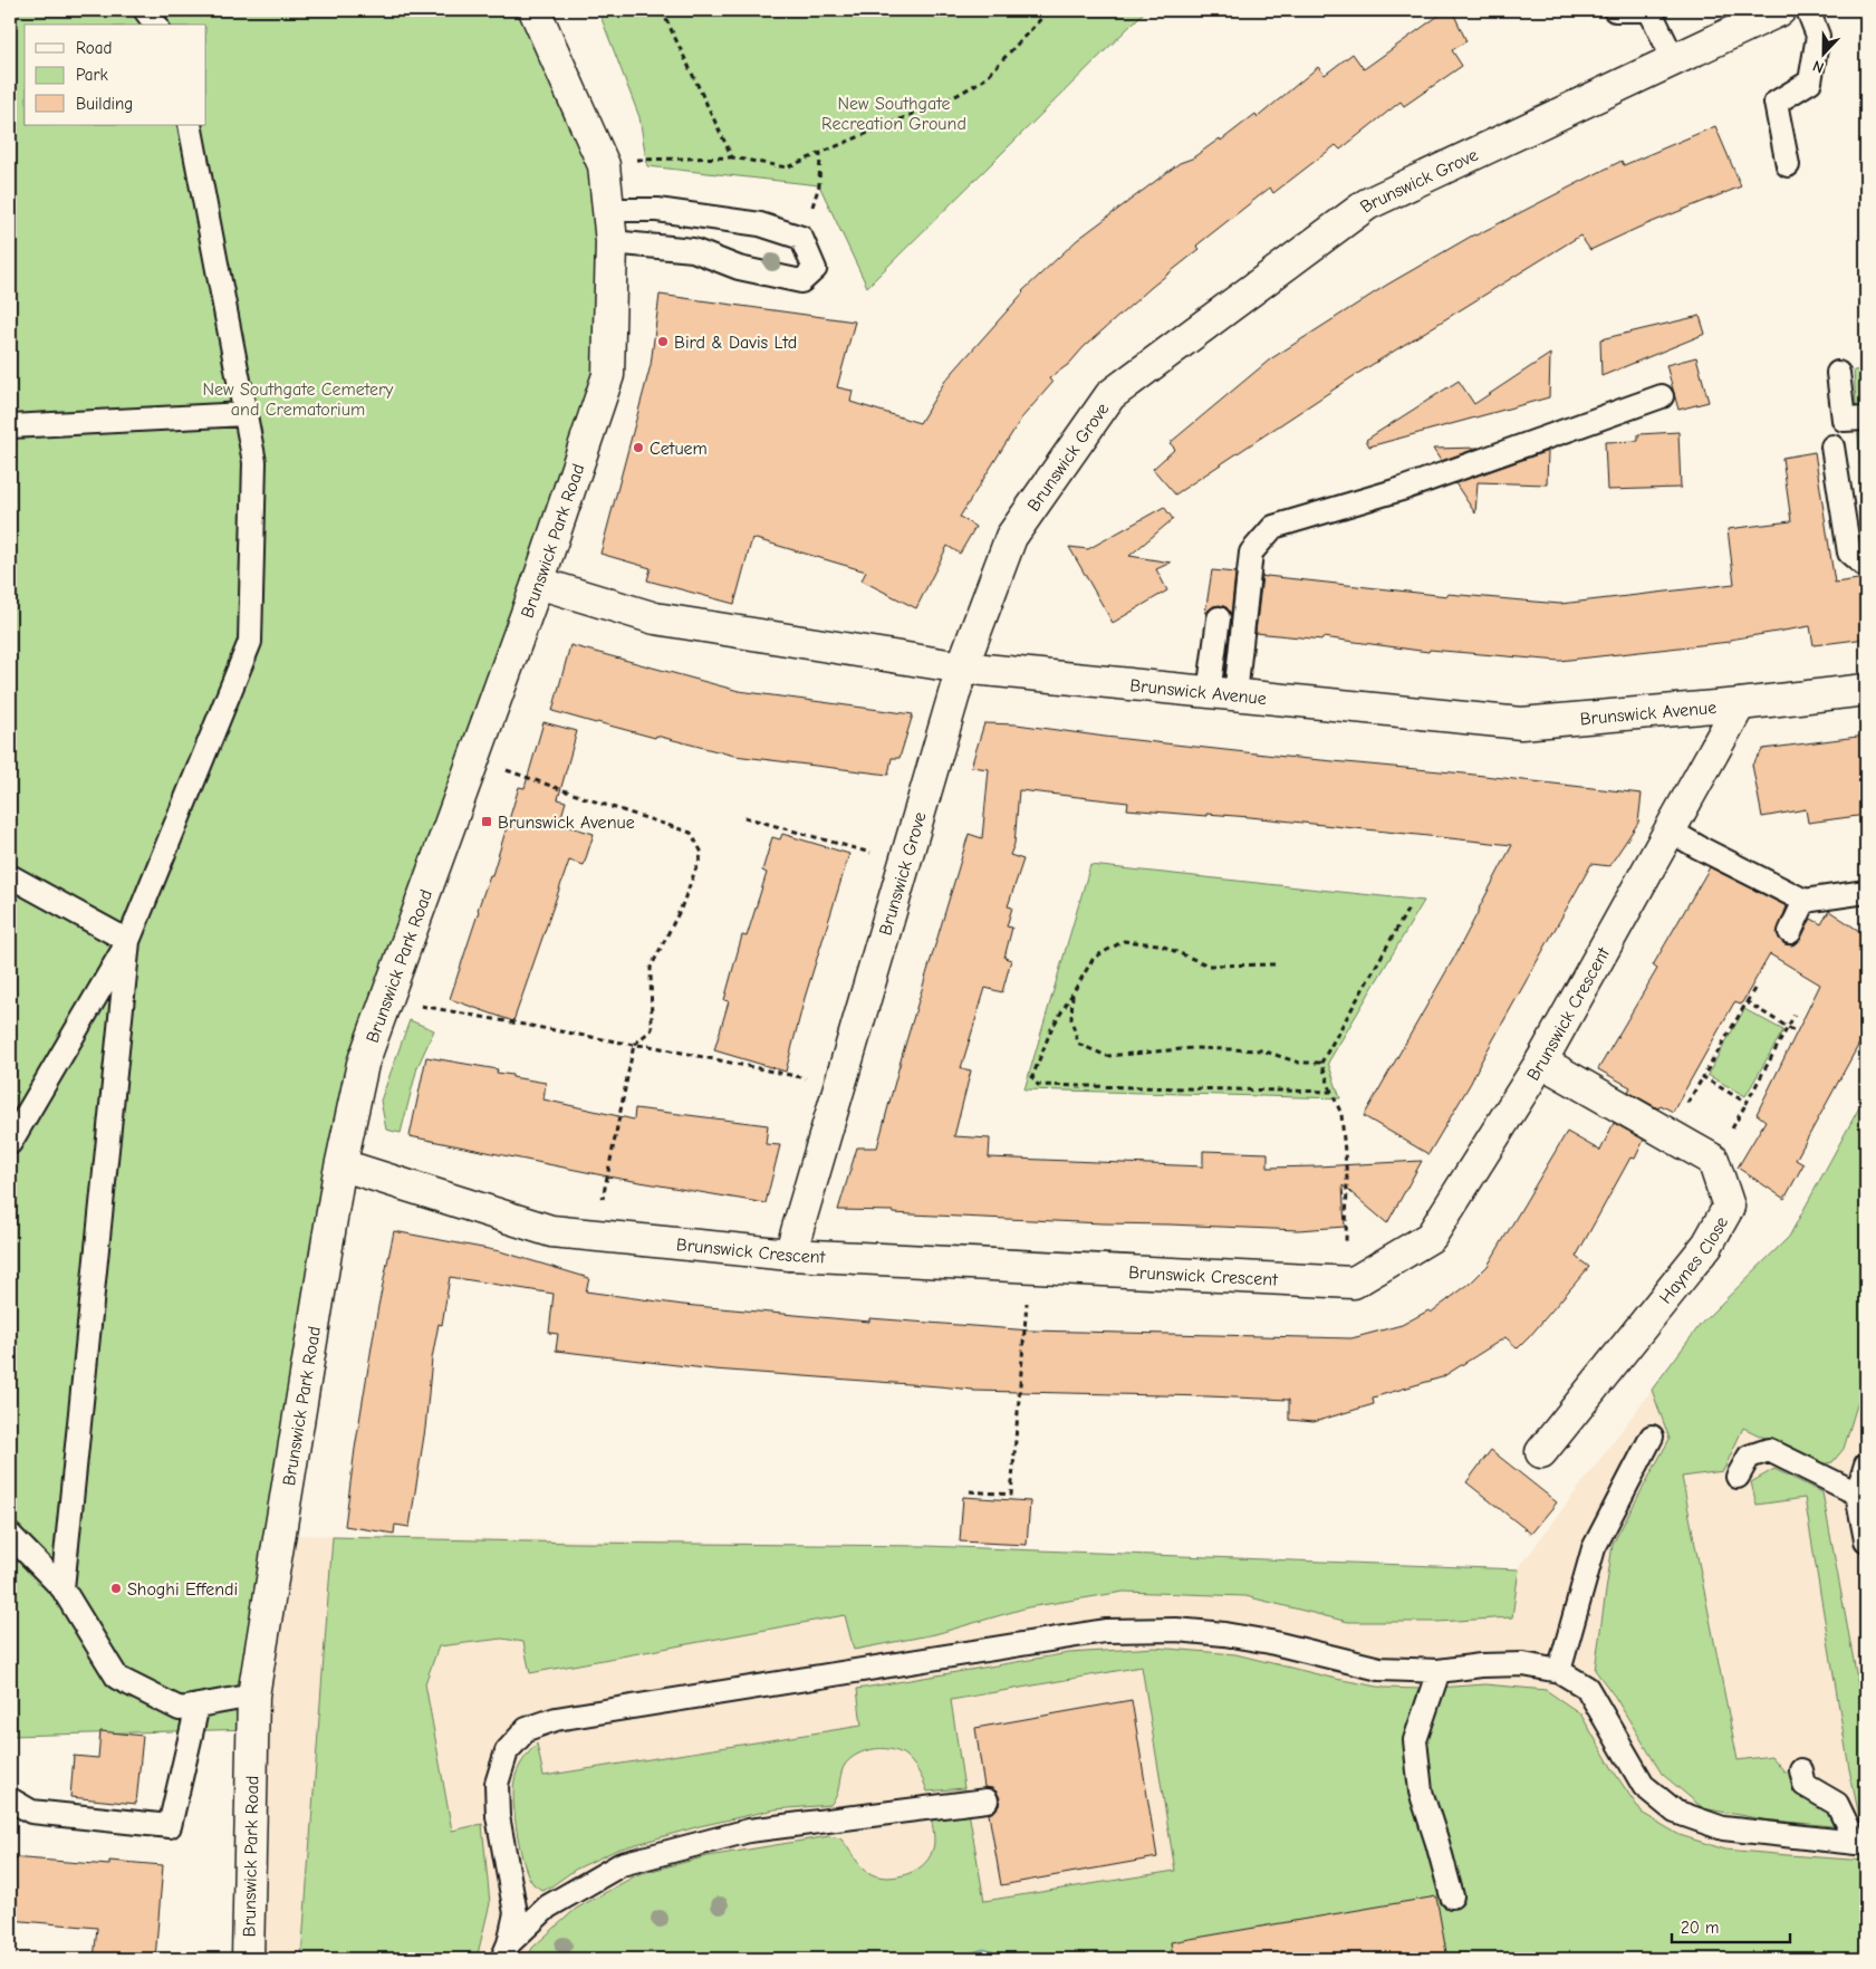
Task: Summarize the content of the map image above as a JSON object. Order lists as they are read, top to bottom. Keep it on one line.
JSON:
{"streets":{"street":["Brunswick Grove","Brunswick Park Road","Brunswick Avenue","Brunswick Crescent","Haynes Close"]},"crossings":[["Brunswick Grove","Brunswick Avenue"],["Brunswick Grove","Brunswick Crescent"],["Brunswick Park Road","Brunswick Avenue"],["Brunswick Avenue","Brunswick Crescent"],["Brunswick Crescent","Haynes Close"]],"parks":["New Southgate Recreation Ground","New Southgate Cemetery and Crematorium"],"places":{"other":["Bird & Davis Ltd","Cetuem","Shoghi Effendi"],"transit":["Brunswick Avenue"]},"legend":["Road","Park","Building"],"scale_bar":"20 m","north":"bottom"}
